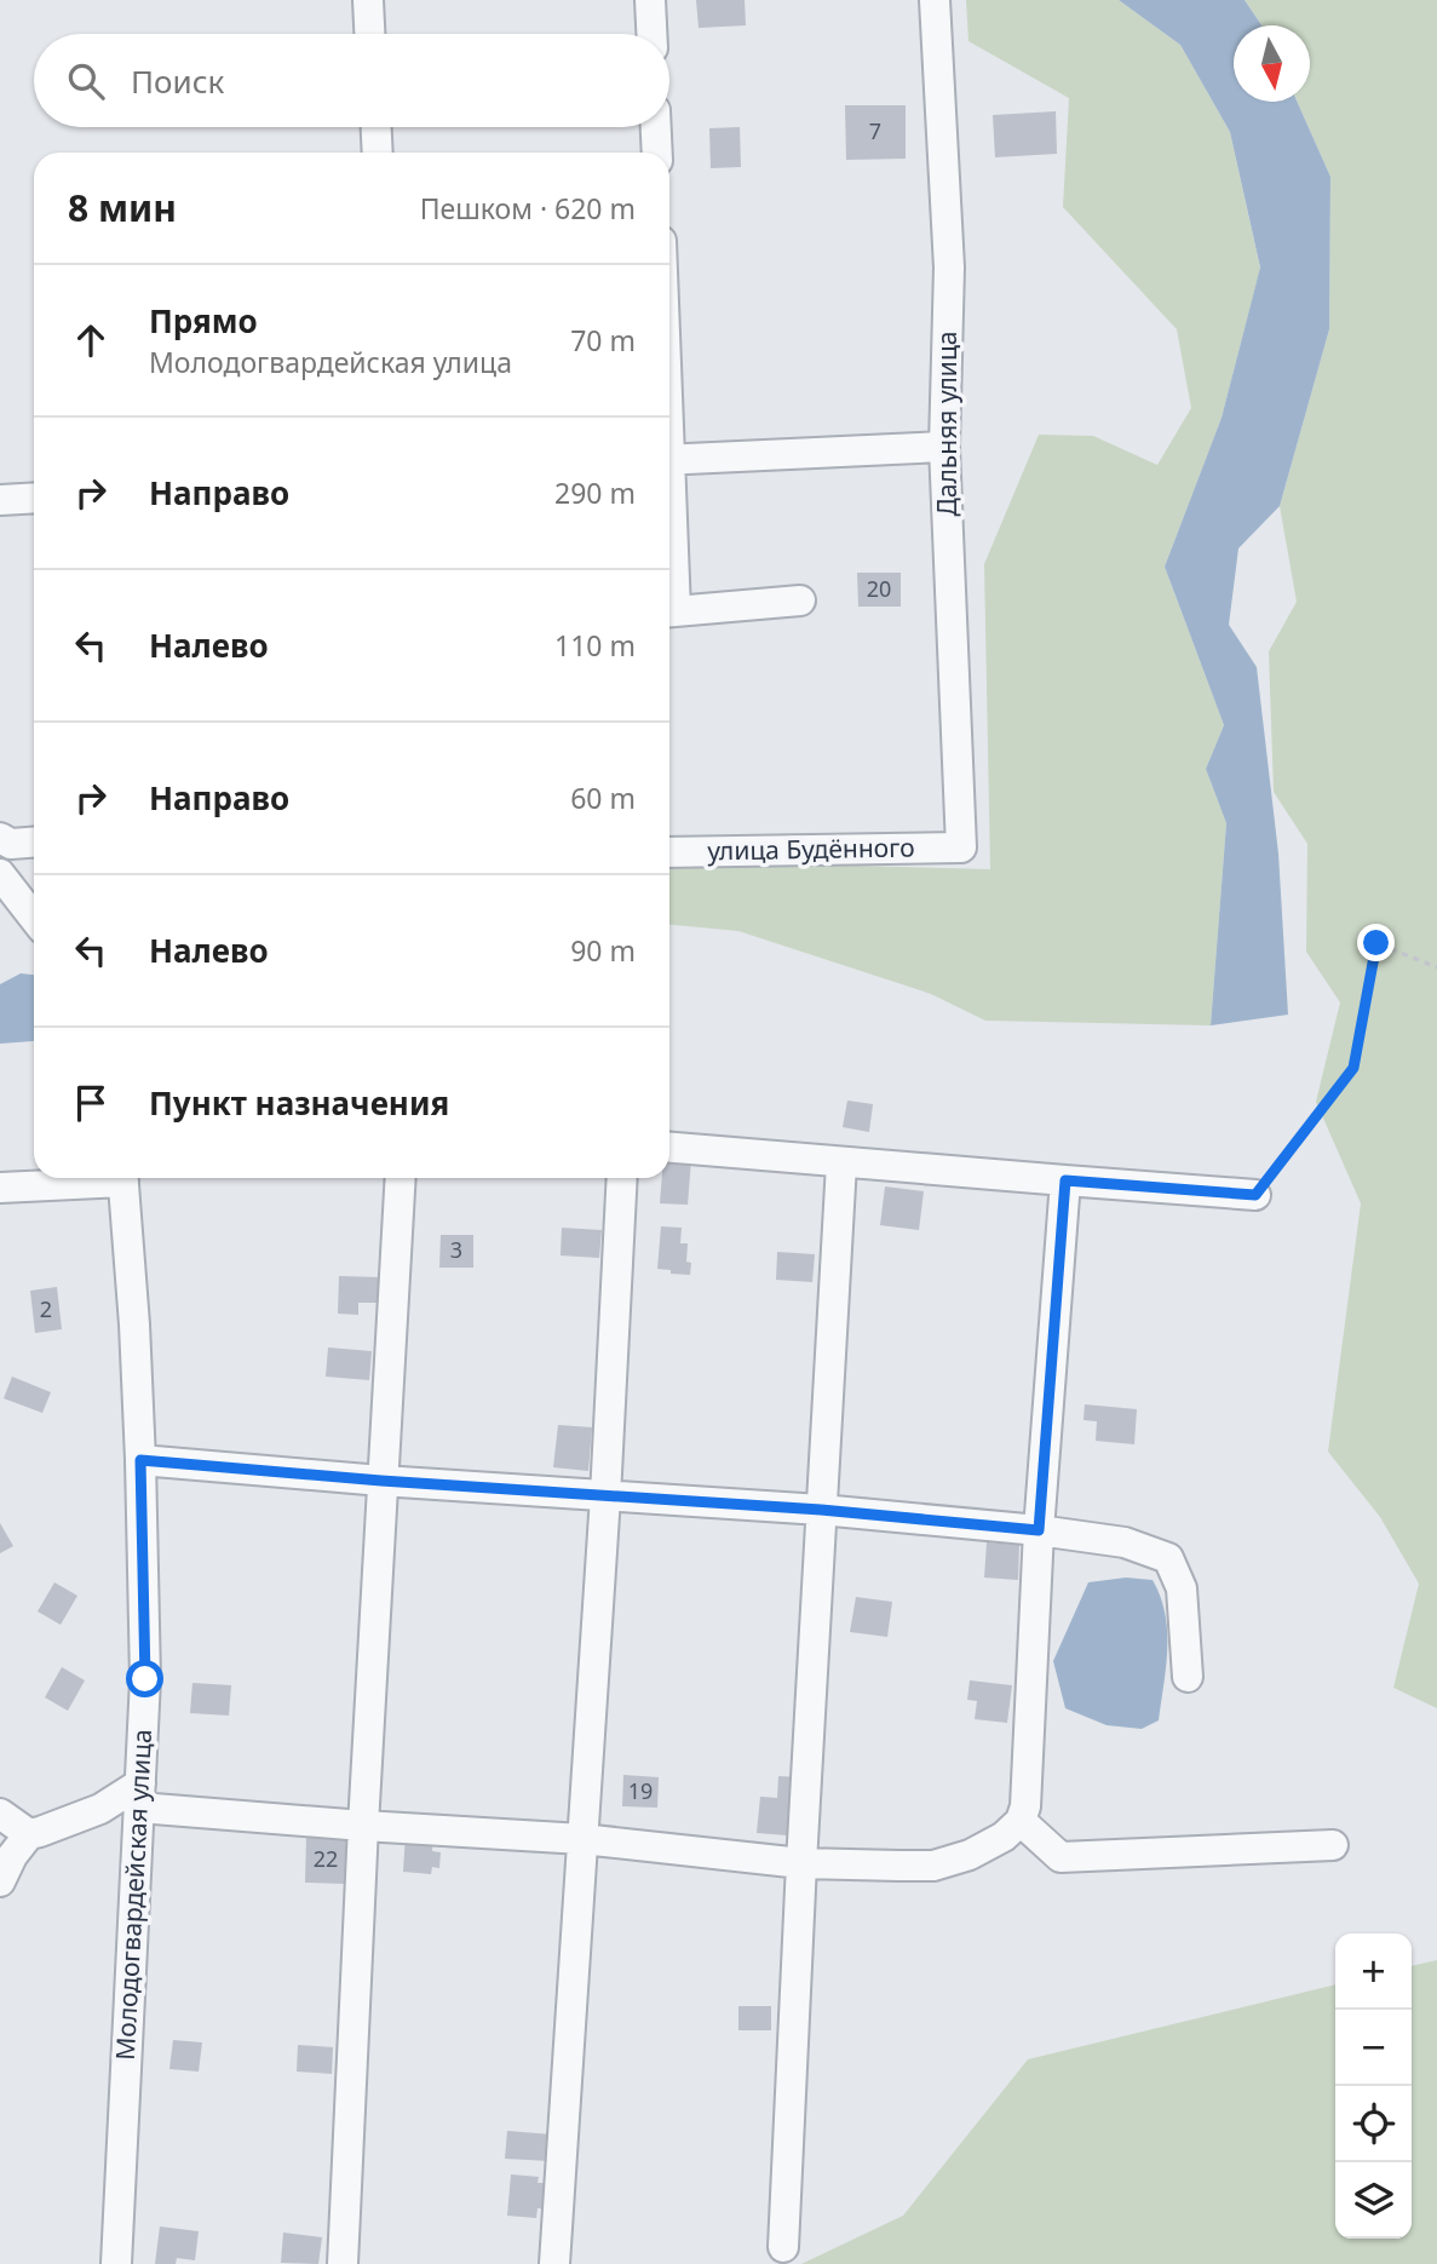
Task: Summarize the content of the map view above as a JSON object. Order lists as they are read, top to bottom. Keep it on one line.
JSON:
{"streets":{"street":["Дальняя улица","улица Будённого","Молодогвардейская улица"]},"crossings":[["Дальняя улица","улица Будённого"]],"house_numbers":["7","20","3","2","19","22"],"north":"bottom","page":{"search":"Поиск","heading":["8 мин","Пешком · 620 m"],"list":[["Прямо","Молодогвардейская улица","70 m"],["Направо","290 m"],["Налево","110 m"],["Направо","60 m"],["Налево","90 m"],"Пункт назначения"],"map_buttons":["+","−"]}}
